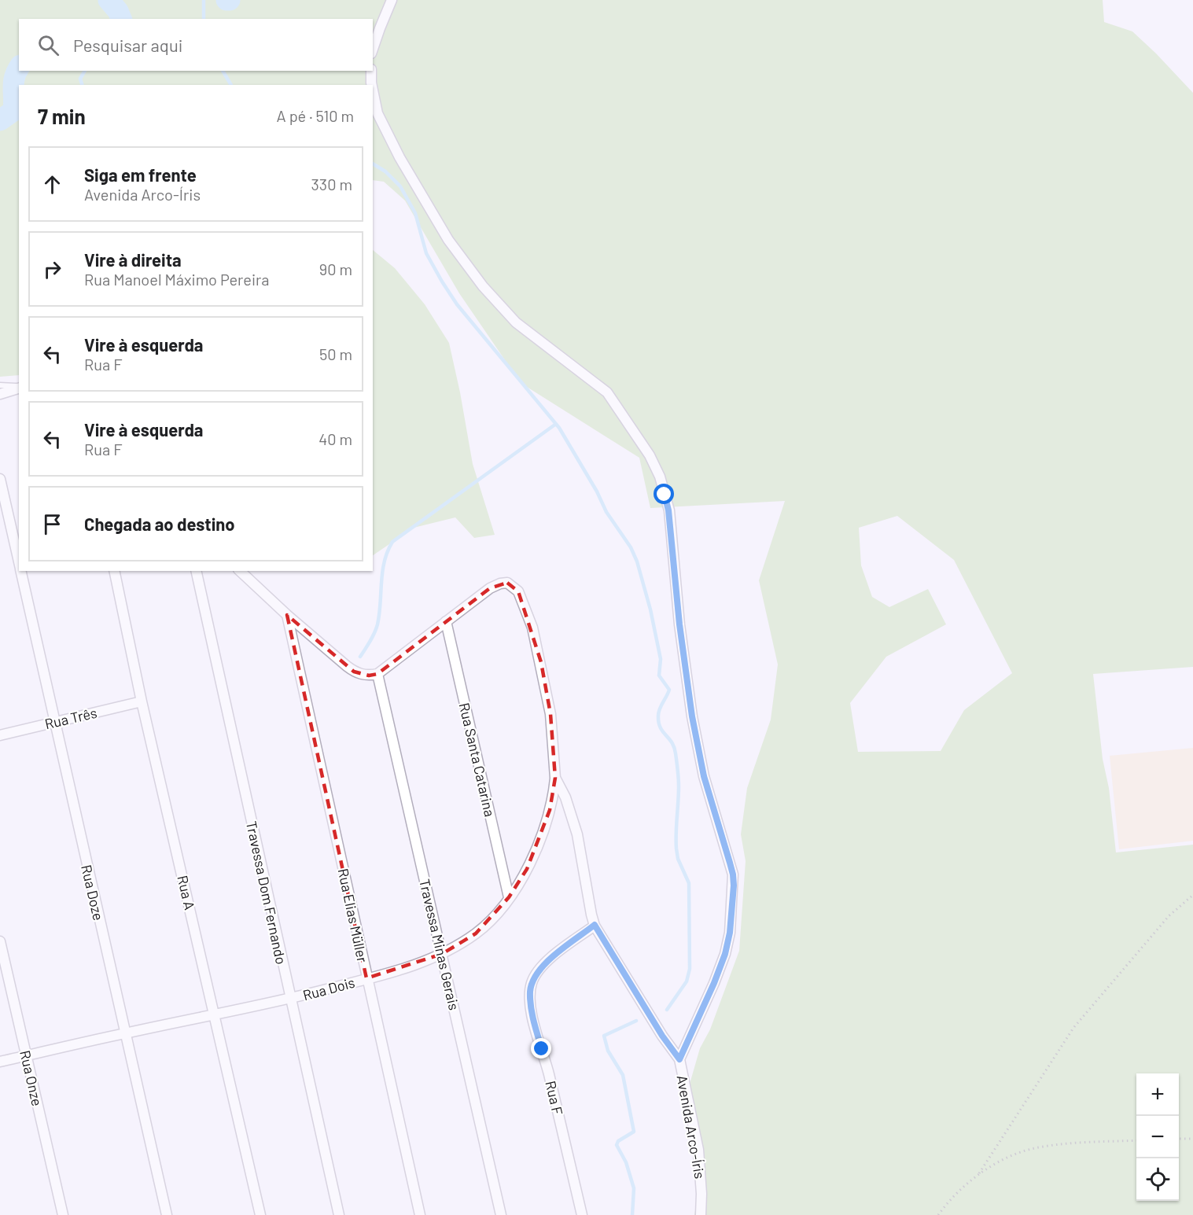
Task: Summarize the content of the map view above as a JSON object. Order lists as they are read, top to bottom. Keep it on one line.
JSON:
{"streets":{"street":["Rua Três","Rua Santa Catarina","Rua Doze","Rua A","Travessa Dom Fernando","Rua Elias Müller","Travessa Minas Gerais","Rua Dois","Rua Onze","Rua F","Avenida Arco-Íris"]},"crossings":[["Rua Três","Rua Doze"],["Rua Três","Rua A"],["Rua Santa Catarina","Rua Dois"],["Rua Doze","Rua Dois"],["Rua A","Rua Dois"],["Travessa Dom Fernando","Rua Dois"],["Rua Elias Müller","Rua Dois"],["Travessa Minas Gerais","Rua Dois"],["Rua Dois","Rua Onze"]],"page":{"search":"Pesquisar aqui","heading":["7 min","A pé · 510 m"],"list":[["Siga em frente","Avenida Arco-Íris","330 m"],["Vire à direita","Rua Manoel Máximo Pereira","90 m"],["Vire à esquerda","Rua F","50 m"],["Vire à esquerda","Rua F","40 m"],"Chegada ao destino"],"map_buttons":["+","−"]}}
